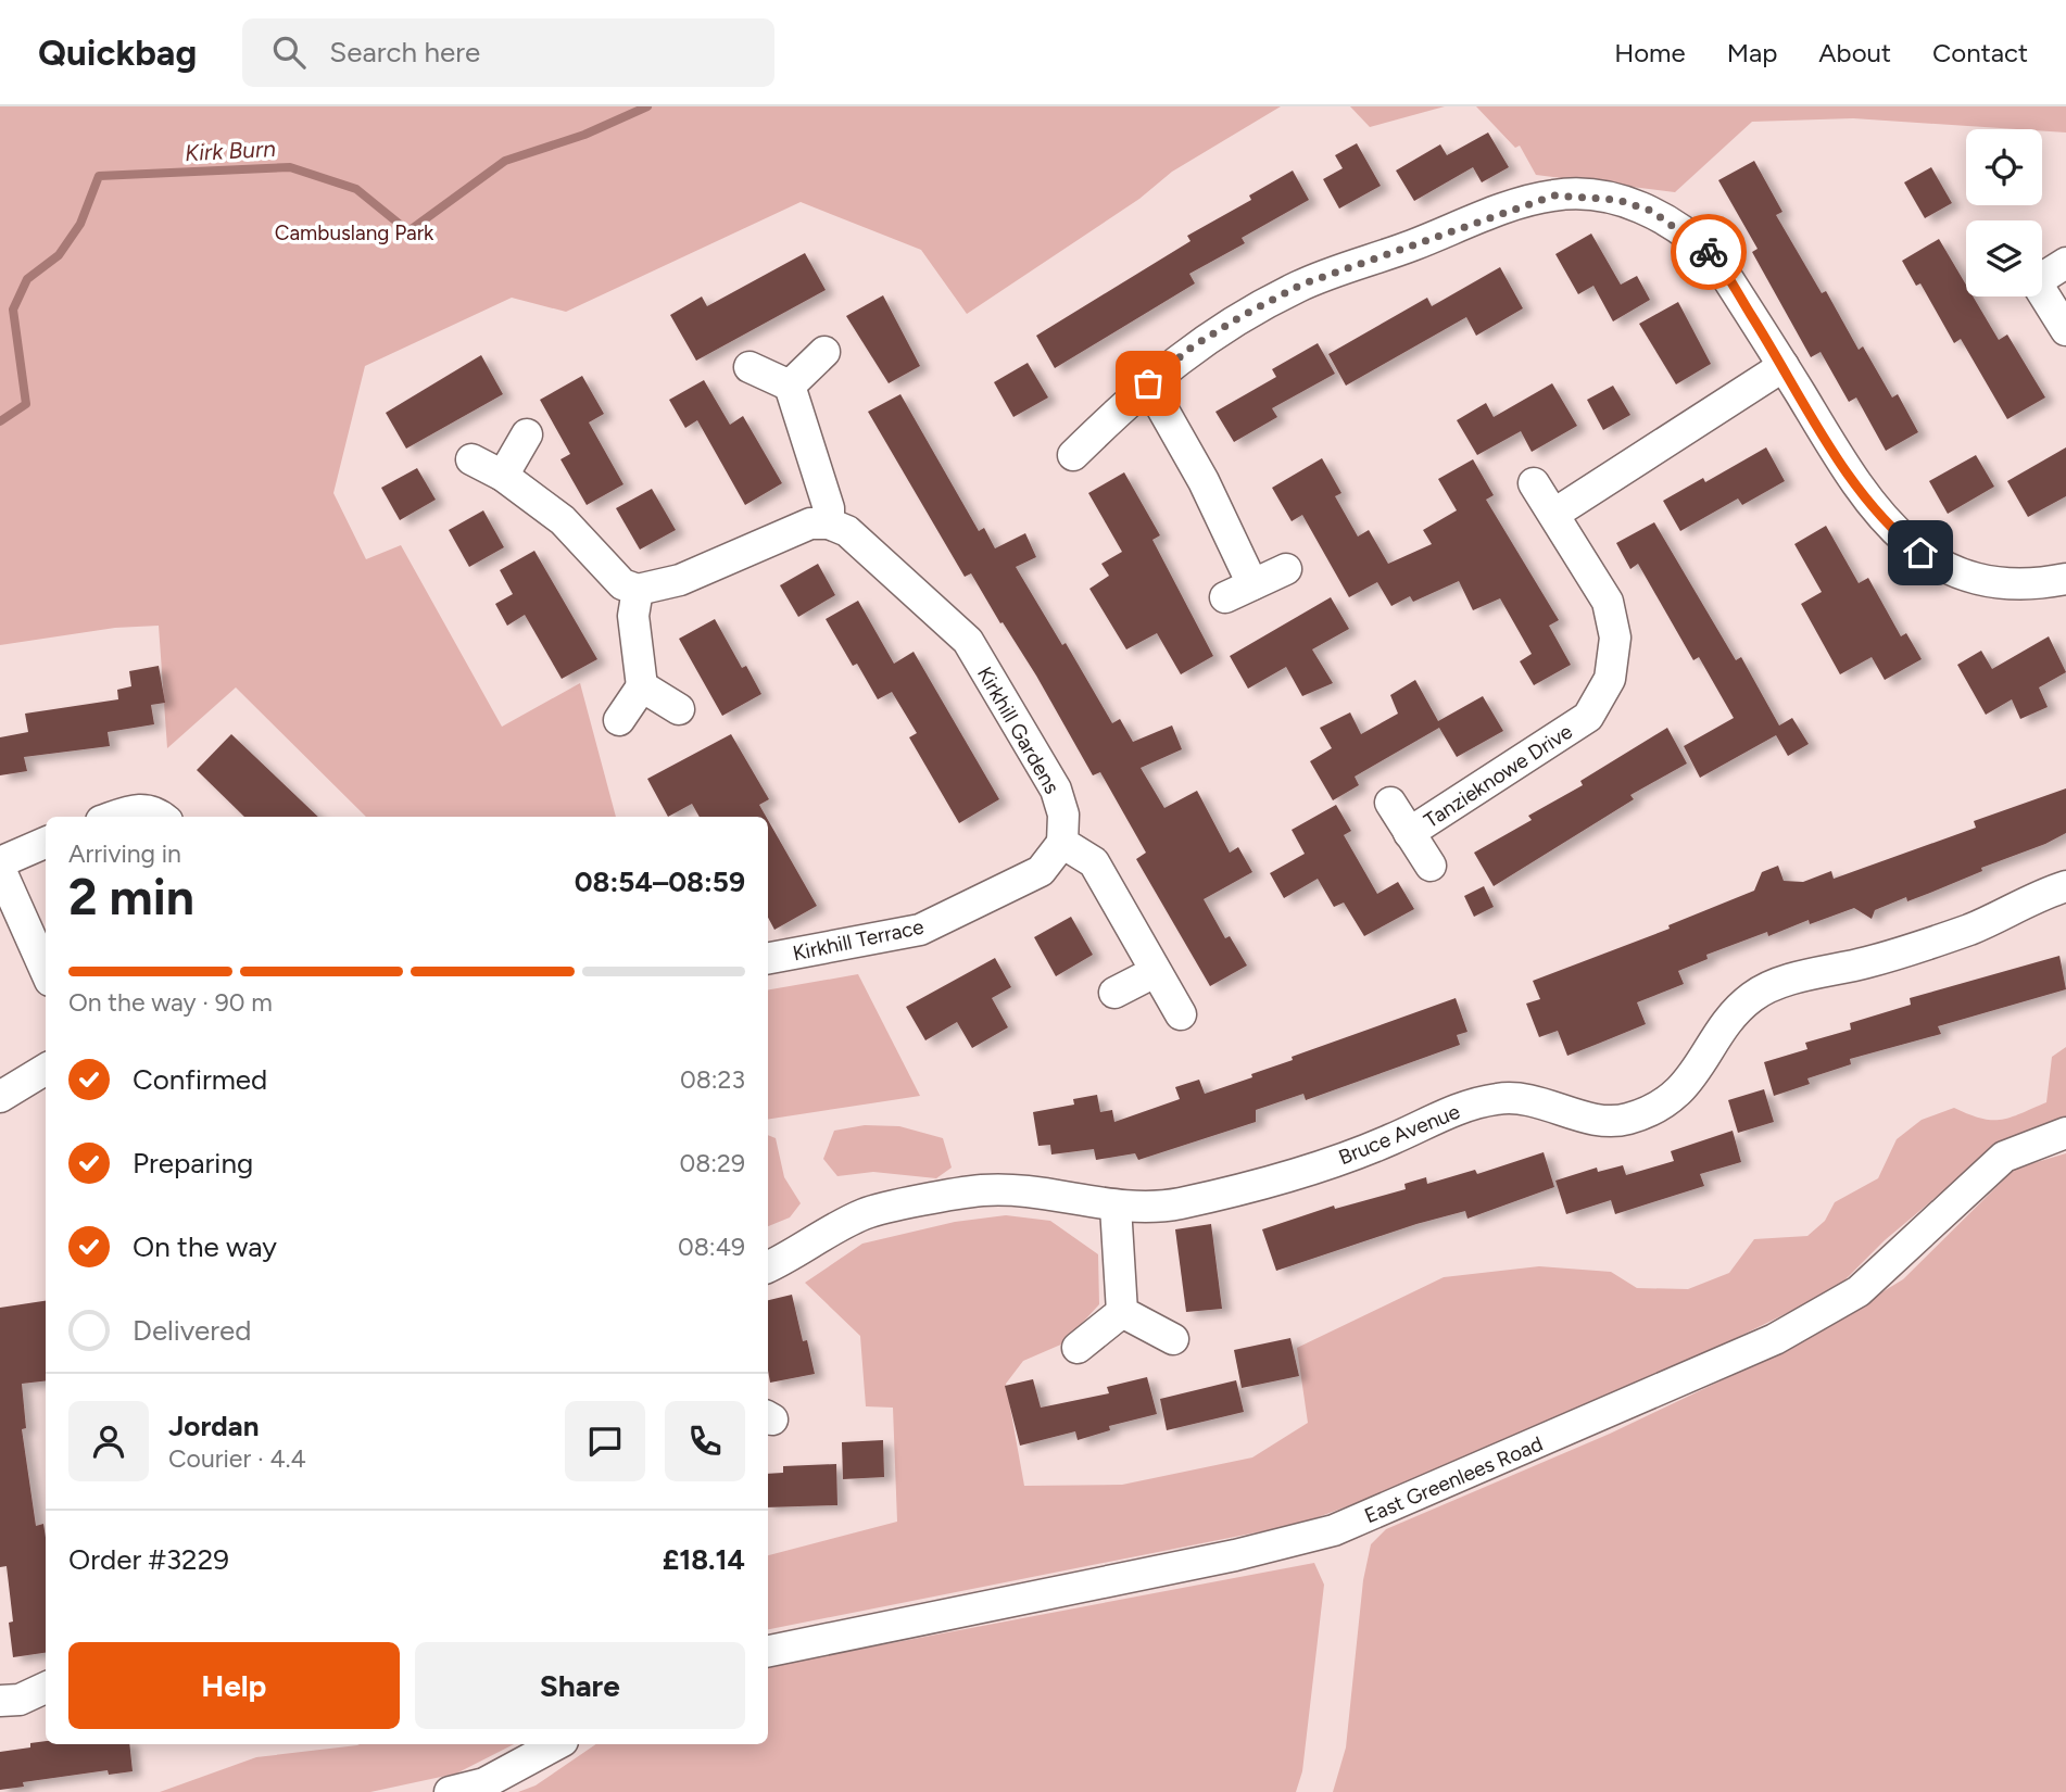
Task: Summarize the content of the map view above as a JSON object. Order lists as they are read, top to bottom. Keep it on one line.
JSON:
{"streets":{"street":["Kirkhill Gardens","Tanzieknowe Drive","Kirkhill Terrace","Bruce Avenue","East Greenlees Road"]},"crossings":[["Kirkhill Gardens","Kirkhill Terrace"]],"water":["Kirk Burn"],"parks":["Cambuslang Park"],"page":{"header":"Quickbag","search":"Search here","nav":["Home","Map","About","Contact"],"heading":["2 min","Arriving in","08:54–08:59"],"panel":["Jordan","Courier · 4.4","Order #3229","£18.14"],"bar":"On the way · 90 m","list":[["Confirmed","08:23"],["Preparing","08:29"],["On the way","08:49"],"Delivered"],"buttons":["Help","Share"]}}
